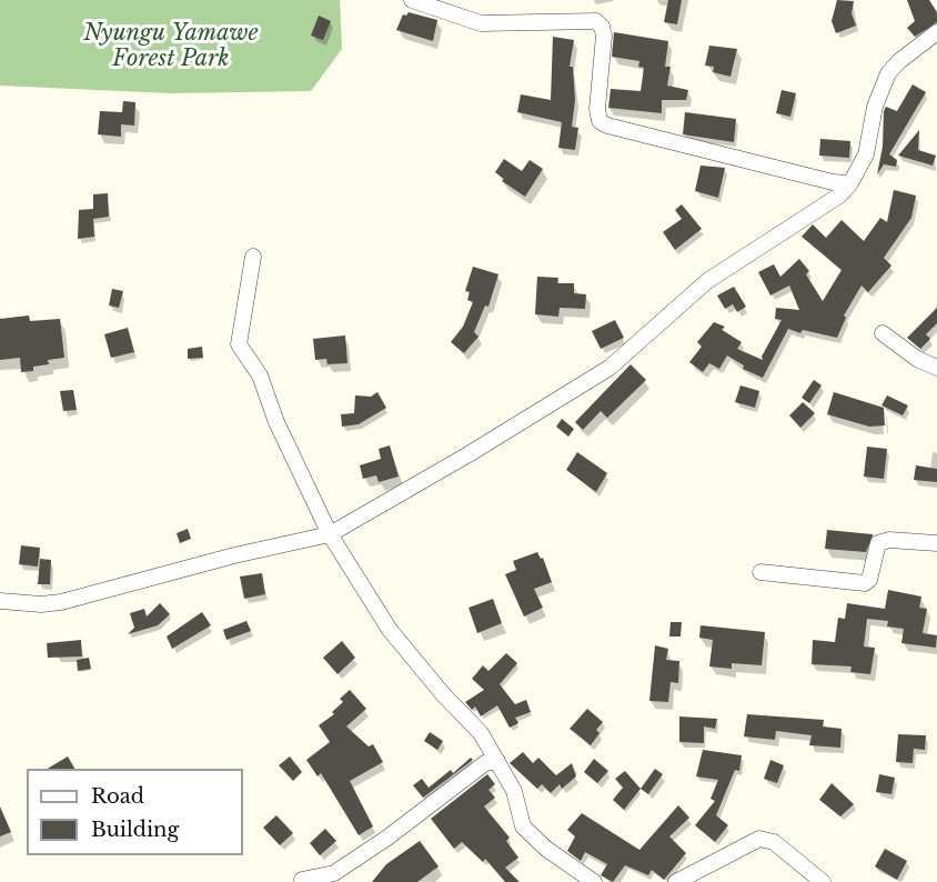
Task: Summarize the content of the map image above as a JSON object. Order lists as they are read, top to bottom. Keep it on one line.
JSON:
{"parks":["Nyungu Yamawe Forest Park"],"legend":["Road","Building"]}
